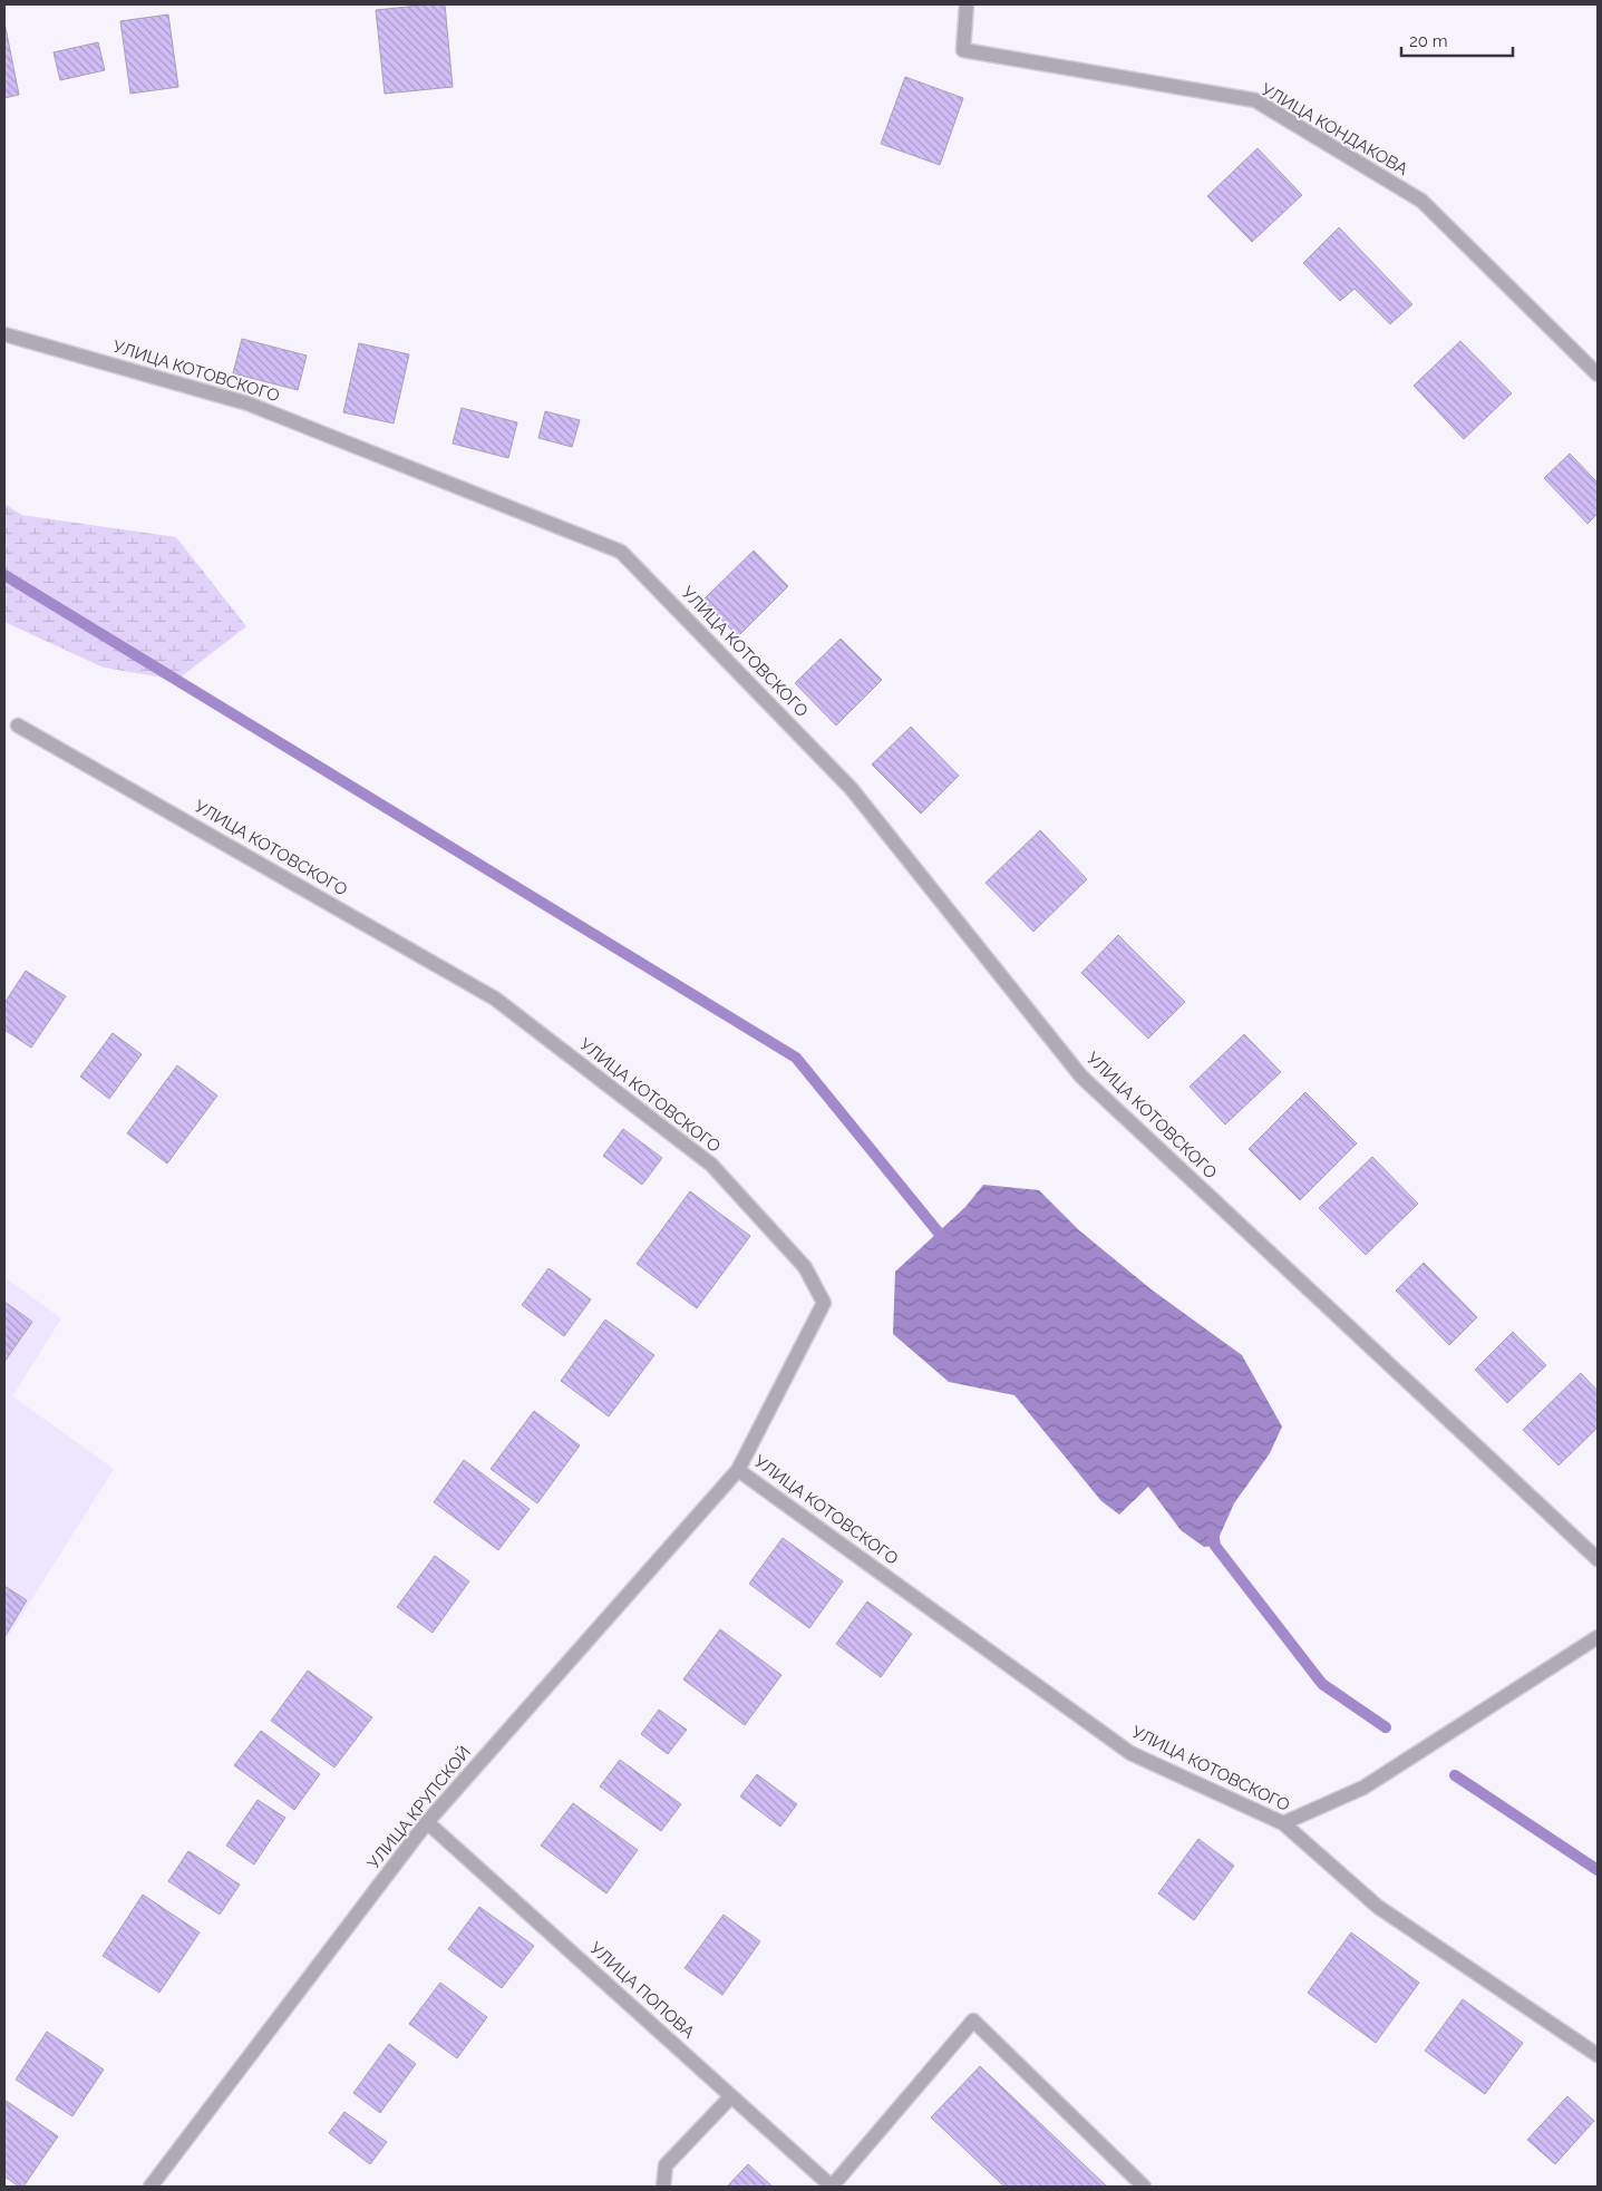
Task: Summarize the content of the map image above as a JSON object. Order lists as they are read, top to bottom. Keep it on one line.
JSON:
{"streets":{"street":["УЛИЦА КОНДАКОВА","УЛИЦА КОТОВСКОГО","УЛИЦА КРУПСКОЙ","УЛИЦА ПОПОВА"]},"crossings":[["УЛИЦА КОТОВСКОГО","УЛИЦА КРУПСКОЙ"],["УЛИЦА КРУПСКОЙ","УЛИЦА ПОПОВА"]],"scale_bar":"20 m"}
